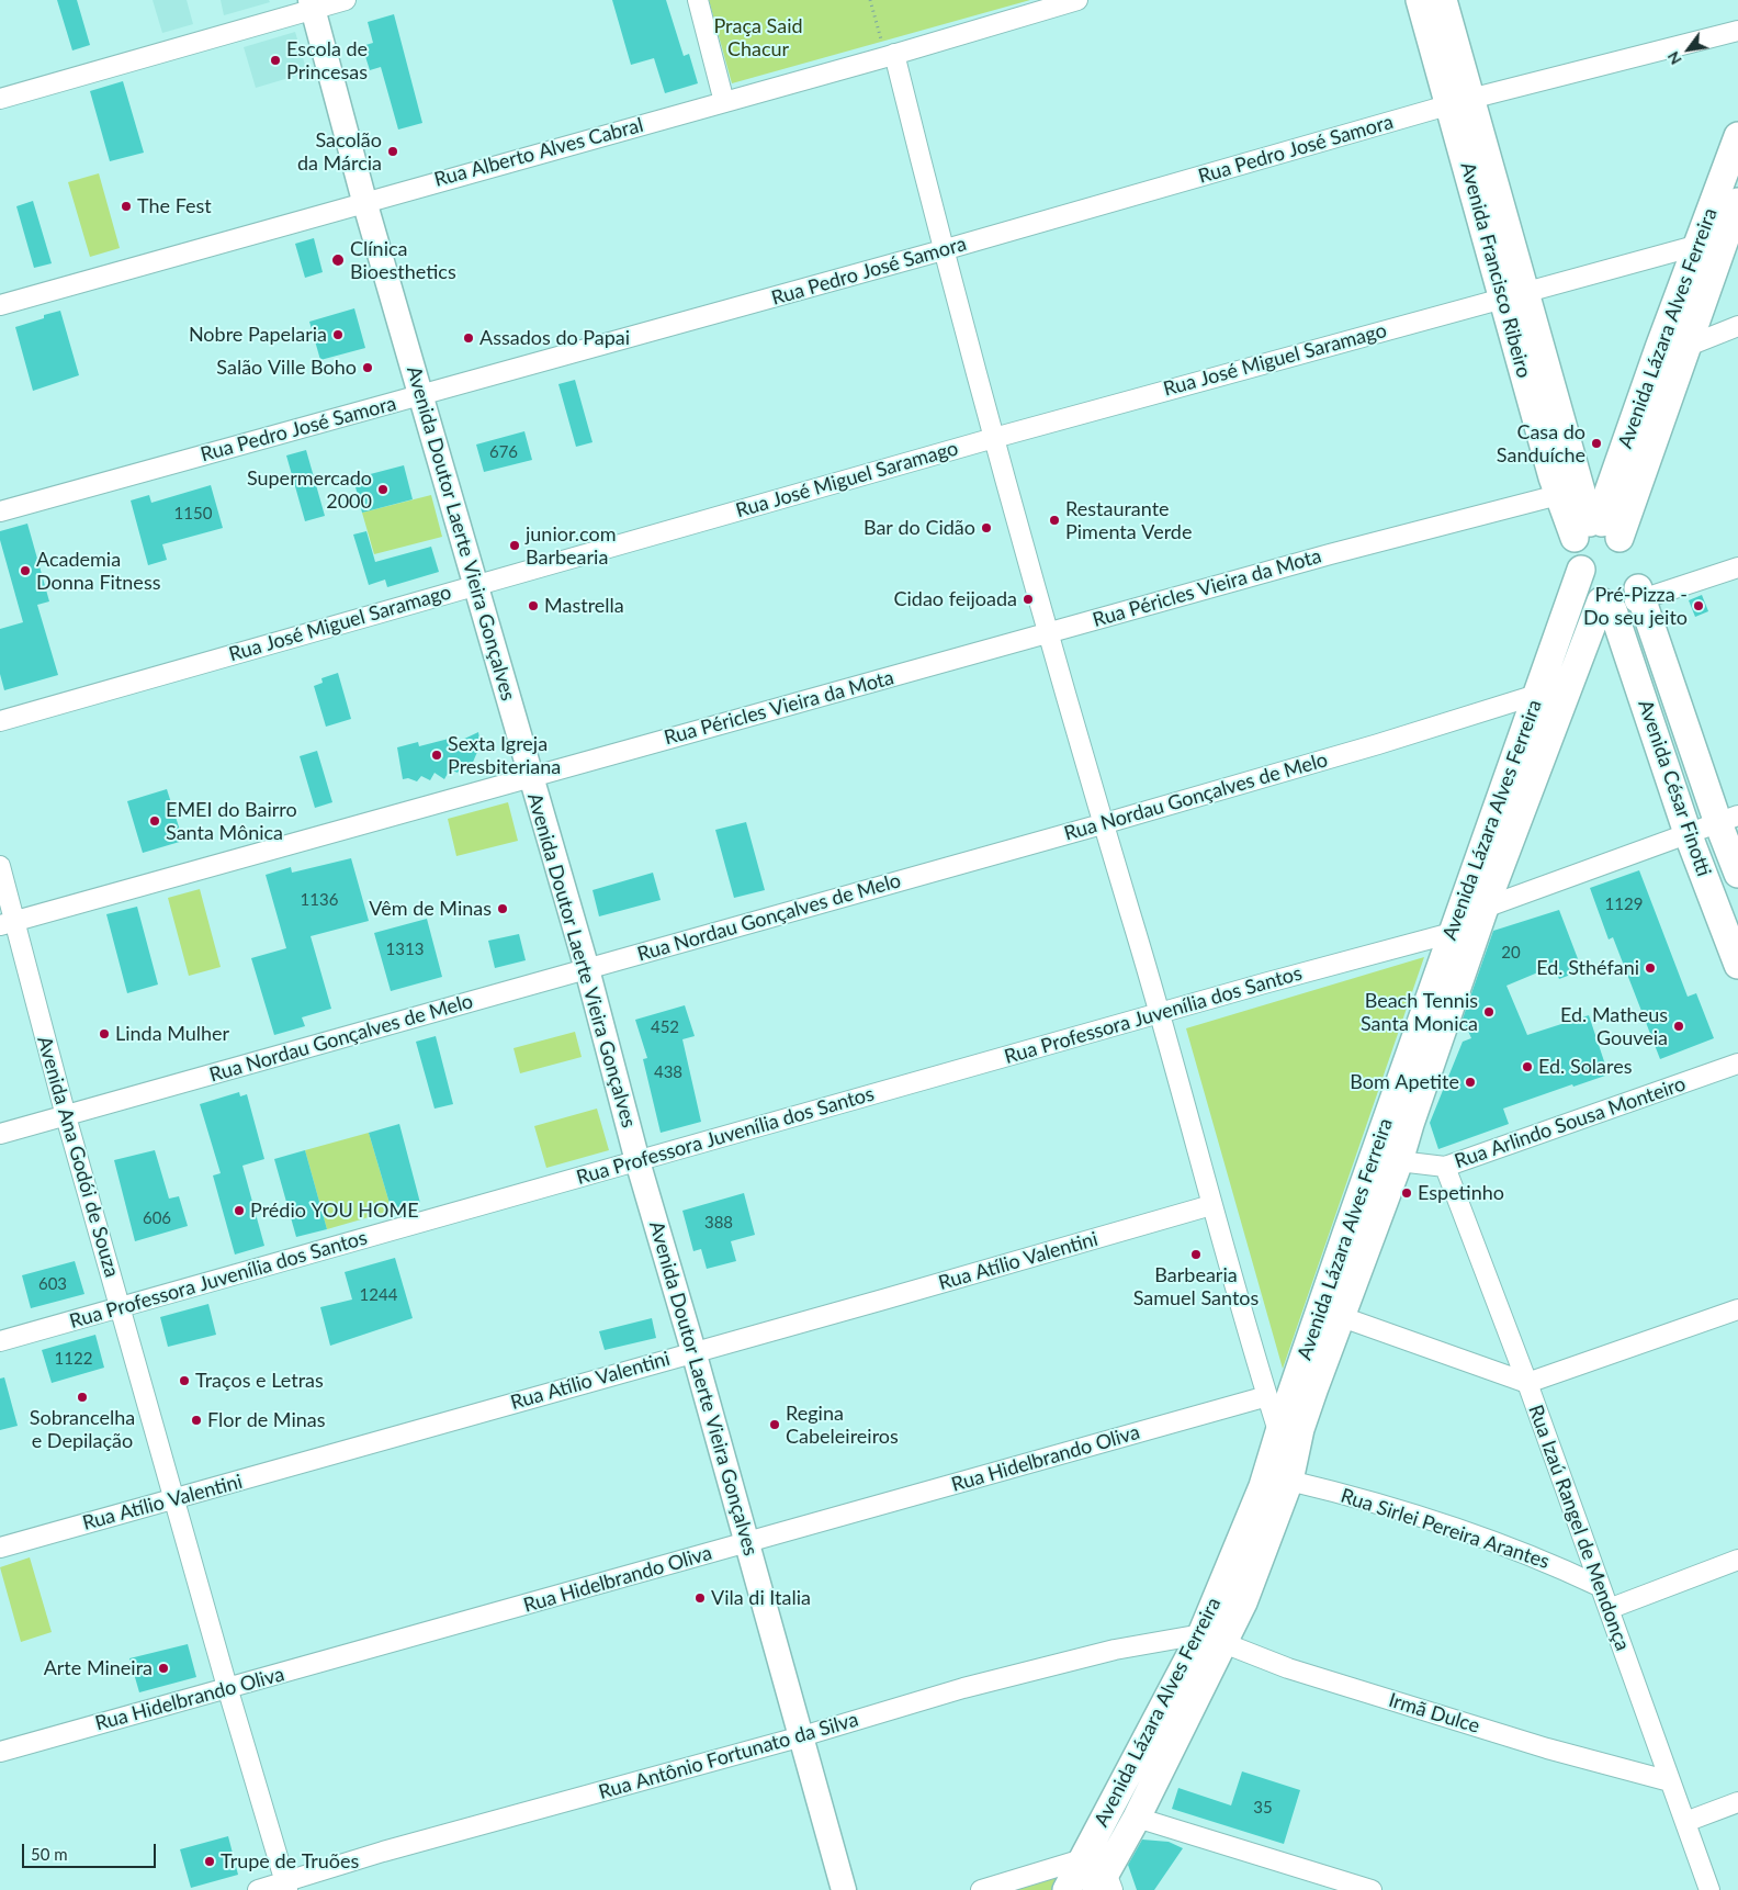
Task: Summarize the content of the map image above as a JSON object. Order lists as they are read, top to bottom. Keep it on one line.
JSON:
{"streets":{"main road":["Avenida Francisco Ribeiro","Avenida Lázara Alves Ferreira","Avenida César Finotti"],"street":["Rua Pedro José Samora","Rua Alberto Alves Cabral","Rua José Miguel Saramago","Avenida Doutor Laerte Vieira Gonçalves","Rua Péricles Vieira da Mota","Rua Nordau Gonçalves de Melo","Rua Professora Juvenília dos Santos","Rua Arlindo Sousa Monteiro","Avenida Ana Godói de Souza","Rua Atílio Valentini","Rua Hidelbrando Oliva","Rua Izaú Rangel de Mendonça","Rua Sirlei Pereira Arantes","Irmã Dulce","Rua Antônio Fortunato da Silva"]},"crossings":[["Rua Pedro José Samora","Avenida Francisco Ribeiro"],["Rua Pedro José Samora","Avenida Doutor Laerte Vieira Gonçalves"],["Rua Alberto Alves Cabral","Avenida Doutor Laerte Vieira Gonçalves"],["Avenida Francisco Ribeiro","Avenida Lázara Alves Ferreira"],["Avenida Francisco Ribeiro","Rua José Miguel Saramago"],["Avenida Francisco Ribeiro","Rua Péricles Vieira da Mota"],["Avenida Lázara Alves Ferreira","Rua José Miguel Saramago"],["Avenida Lázara Alves Ferreira","Avenida César Finotti"],["Avenida Lázara Alves Ferreira","Rua Nordau Gonçalves de Melo"],["Avenida Lázara Alves Ferreira","Rua Professora Juvenília dos Santos"],["Avenida Lázara Alves Ferreira","Rua Arlindo Sousa Monteiro"],["Avenida Lázara Alves Ferreira","Rua Sirlei Pereira Arantes"],["Avenida Lázara Alves Ferreira","Irmã Dulce"],["Avenida Lázara Alves Ferreira","Rua Antônio Fortunato da Silva"],["Rua José Miguel Saramago","Avenida Doutor Laerte Vieira Gonçalves"],["Avenida Doutor Laerte Vieira Gonçalves","Rua Péricles Vieira da Mota"],["Avenida Doutor Laerte Vieira Gonçalves","Rua Nordau Gonçalves de Melo"],["Avenida Doutor Laerte Vieira Gonçalves","Rua Professora Juvenília dos Santos"],["Avenida Doutor Laerte Vieira Gonçalves","Rua Atílio Valentini"],["Avenida Doutor Laerte Vieira Gonçalves","Rua Hidelbrando Oliva"],["Avenida Doutor Laerte Vieira Gonçalves","Rua Antônio Fortunato da Silva"],["Rua Péricles Vieira da Mota","Avenida Ana Godói de Souza"],["Rua Nordau Gonçalves de Melo","Avenida Ana Godói de Souza"],["Rua Professora Juvenília dos Santos","Avenida Ana Godói de Souza"],["Rua Arlindo Sousa Monteiro","Rua Izaú Rangel de Mendonça"],["Avenida Ana Godói de Souza","Rua Atílio Valentini"],["Avenida Ana Godói de Souza","Rua Hidelbrando Oliva"],["Avenida Ana Godói de Souza","Rua Antônio Fortunato da Silva"],["Rua Izaú Rangel de Mendonça","Rua Sirlei Pereira Arantes"],["Rua Izaú Rangel de Mendonça","Irmã Dulce"],["Irmã Dulce","Rua Antônio Fortunato da Silva"]],"parks":["Praça Said Chacur"],"places":["Escola de Princesas","Sacolão da Márcia","The Fest","Clínica Bioesthetics","Nobre Papelaria","Assados do Papai","Salão Ville Boho","Casa do Sanduíche","Supermercado 2000","Restaurante Pimenta Verde","Bar do Cidão","junior.com Barbearia","Academia Donna Fitness","Cidao feijoada","Mastrella","Pré-Pizza - Do seu jeito","Sexta Igreja Presbiteriana","EMEI do Bairro Santa Mônica","Vêm de Minas","Ed. Sthéfani","Beach Tennis Santa Monica","Ed. Matheus Gouveia","Linda Mulher","Ed. Solares","Bom Apetite","Espetinho","Prédio YOU HOME","Barbearia Samuel Santos","Traços e Letras","Sobrancelha e Depilação","Flor de Minas","Regina Cabeleireiros","Vila di Italia","Arte Mineira","Trupe de Truões"],"house_numbers":["676","1150","1136","1129","1313","20","452","438","606","388","603","1244","1122","35"],"scale_bar":"50 m","north":"bottom left"}
